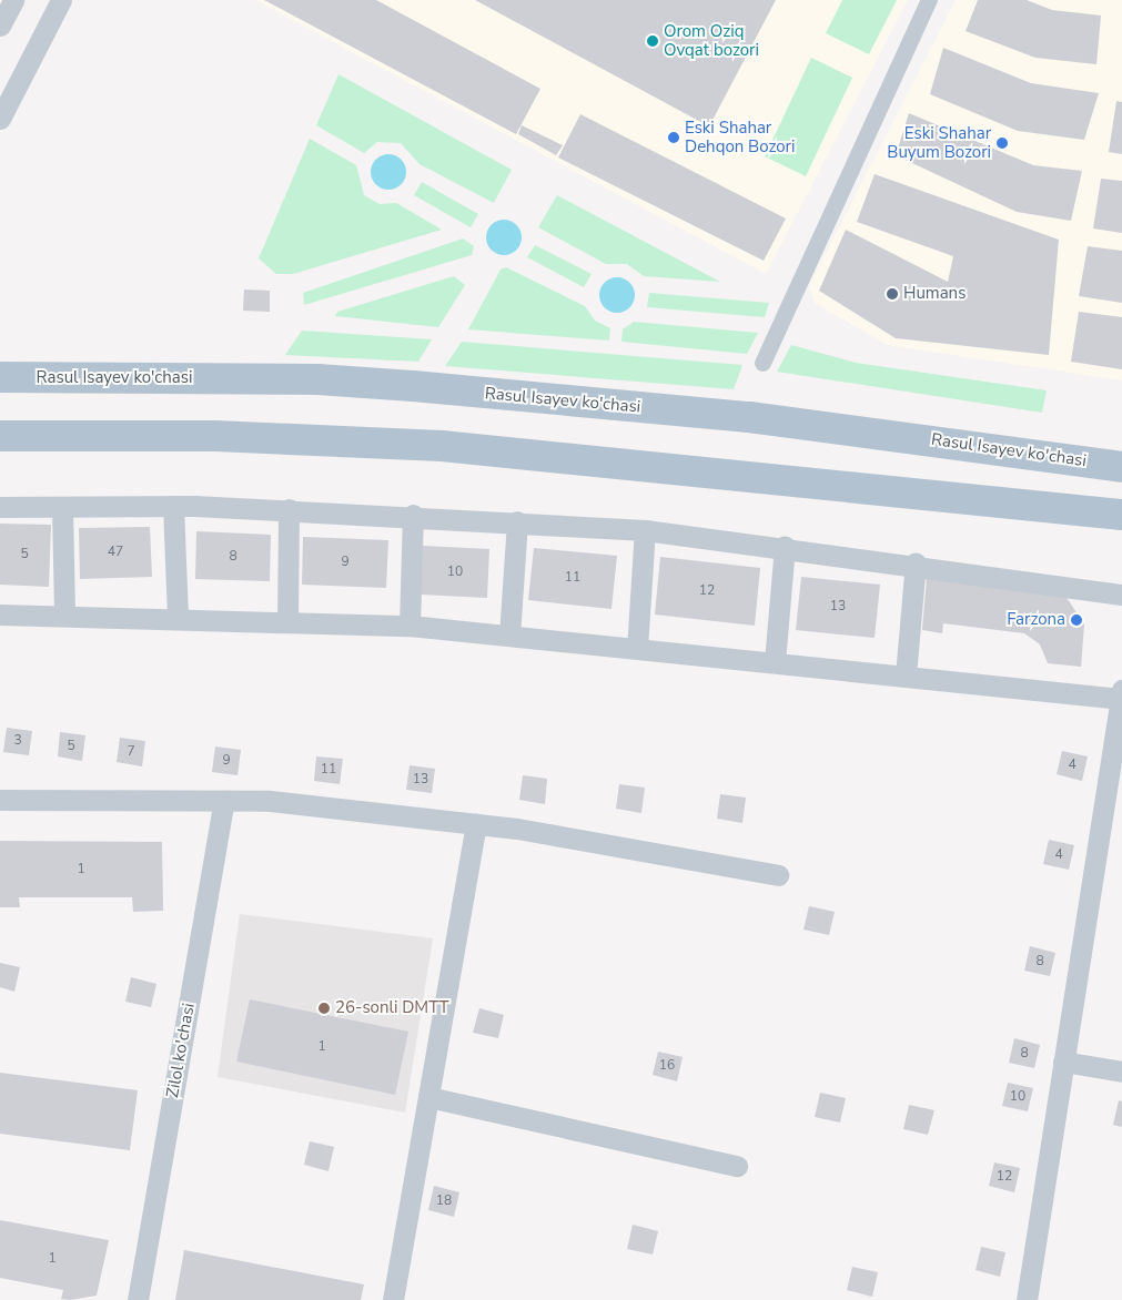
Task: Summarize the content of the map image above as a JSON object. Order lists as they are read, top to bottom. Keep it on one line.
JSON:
{"streets":{"main road":["Rasul Isayev ko'chasi"],"street":["Zilol ko'chasi"]},"places":["Orom Oziq Ovqat bozori","Eski Shahar Dehqon Bozori","Eski Shahar Buyum Bozori","Humans","Farzona","26-sonli DMTT"],"house_numbers":["47","5","8","9","10","11","12","13","3","5","7","9","4","11","13","4","1","8","1","8","16","10","12","18","1"]}
